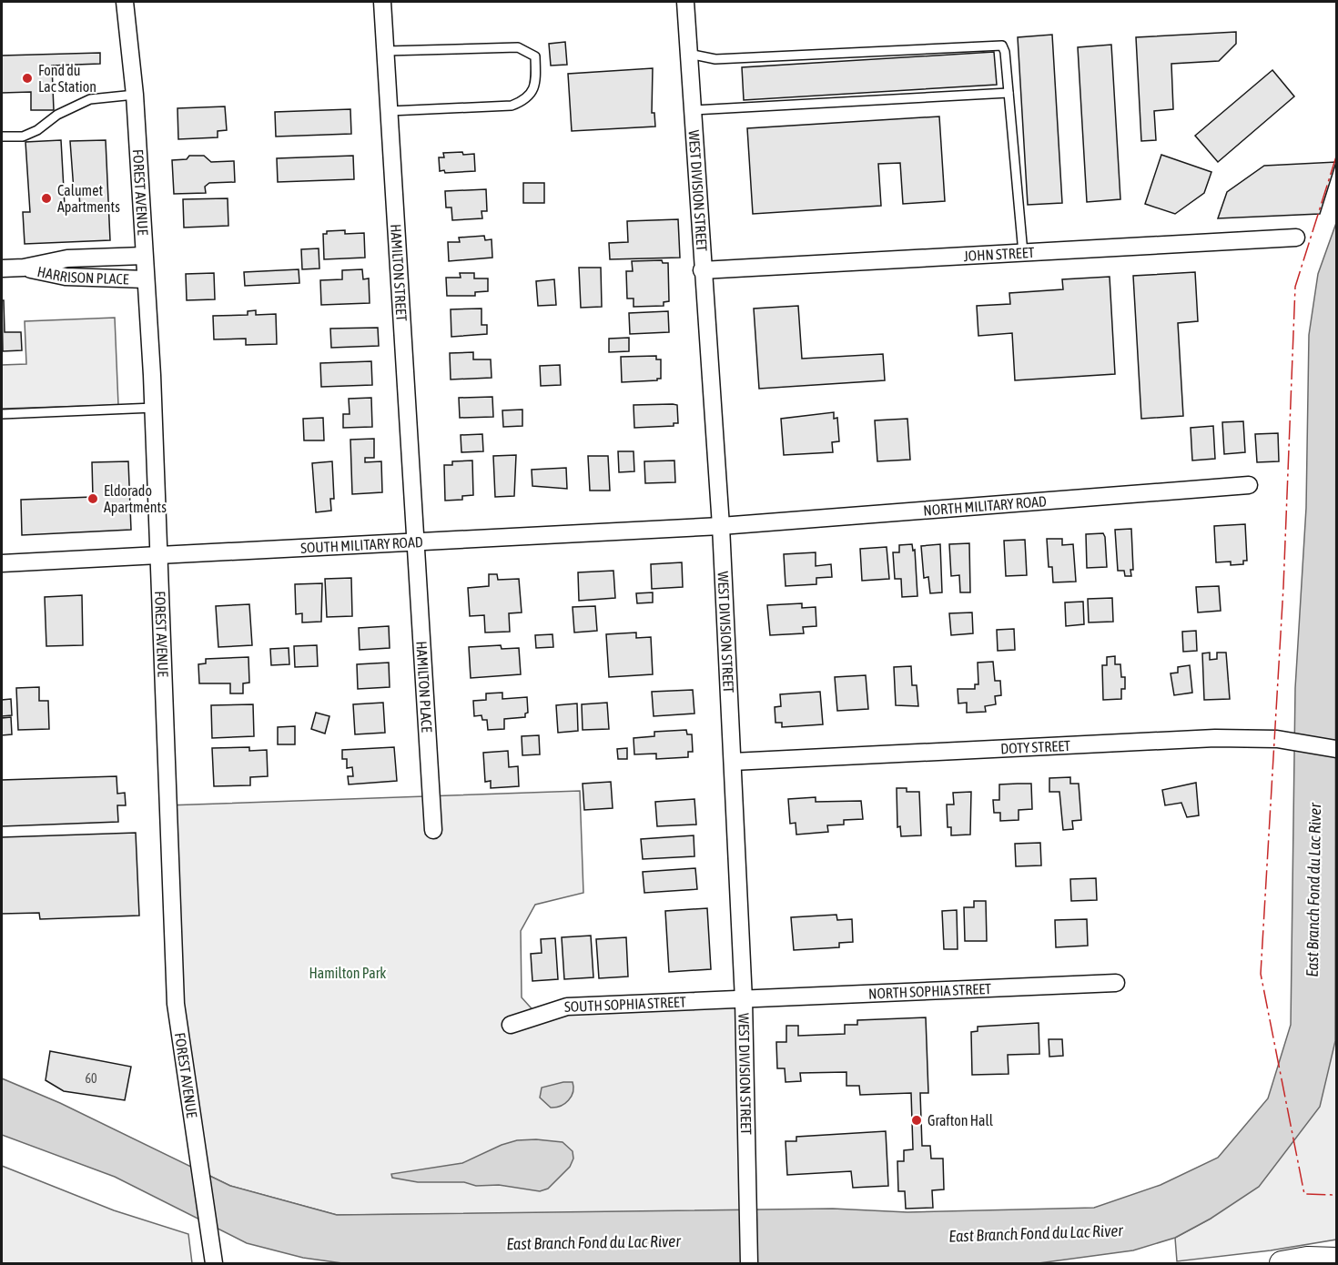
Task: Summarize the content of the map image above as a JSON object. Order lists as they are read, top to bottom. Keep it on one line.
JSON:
{"streets":{"street":["WEST DIVISION STREET","FOREST AVENUE","JOHN STREET","HAMILTON STREET","HARRISON PLACE","NORTH MILITARY ROAD","SOUTH MILITARY ROAD","HAMILTON PLACE","DOTY STREET","NORTH SOPHIA STREET","SOUTH SOPHIA STREET"]},"crossings":[["WEST DIVISION STREET","JOHN STREET"],["WEST DIVISION STREET","NORTH MILITARY ROAD"],["WEST DIVISION STREET","SOUTH MILITARY ROAD"],["WEST DIVISION STREET","DOTY STREET"],["WEST DIVISION STREET","NORTH SOPHIA STREET"],["WEST DIVISION STREET","SOUTH SOPHIA STREET"],["FOREST AVENUE","HARRISON PLACE"],["FOREST AVENUE","SOUTH MILITARY ROAD"],["HAMILTON STREET","SOUTH MILITARY ROAD"],["HAMILTON STREET","HAMILTON PLACE"],["NORTH MILITARY ROAD","SOUTH MILITARY ROAD"],["SOUTH MILITARY ROAD","HAMILTON PLACE"],["NORTH SOPHIA STREET","SOUTH SOPHIA STREET"]],"water":["East Branch Fond du Lac River"],"parks":["Hamilton Park"],"places":["Fond du Lac Station","Calumet Apartments","Eldorado Apartments","Grafton Hall"],"house_numbers":["60"]}
